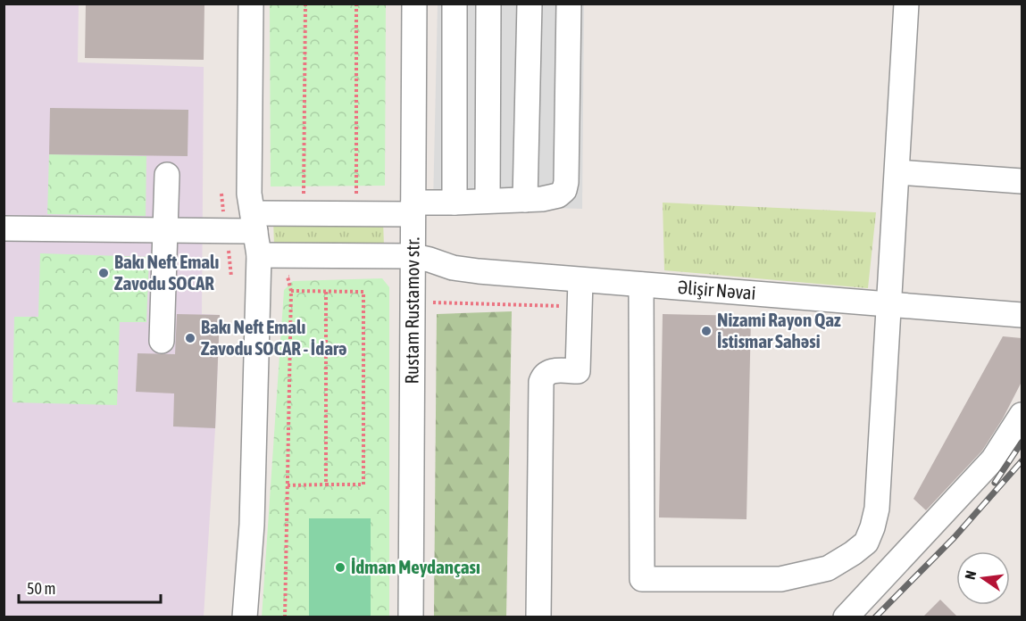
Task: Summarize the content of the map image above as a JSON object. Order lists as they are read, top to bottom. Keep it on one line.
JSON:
{"streets":{"street":["Əlişir Nəvai","Rustam Rustamov str."]},"crossings":[["Əlişir Nəvai","Rustam Rustamov str."]],"places":["Bakı Neft Emalı Zavodu SOCAR","Nizami Rayon Qaz İstismar Sahəsi","Bakı Neft Emalı Zavodu SOCAR - İdarə","İdman Meydançası"],"scale_bar":"50 m","north":"left"}
